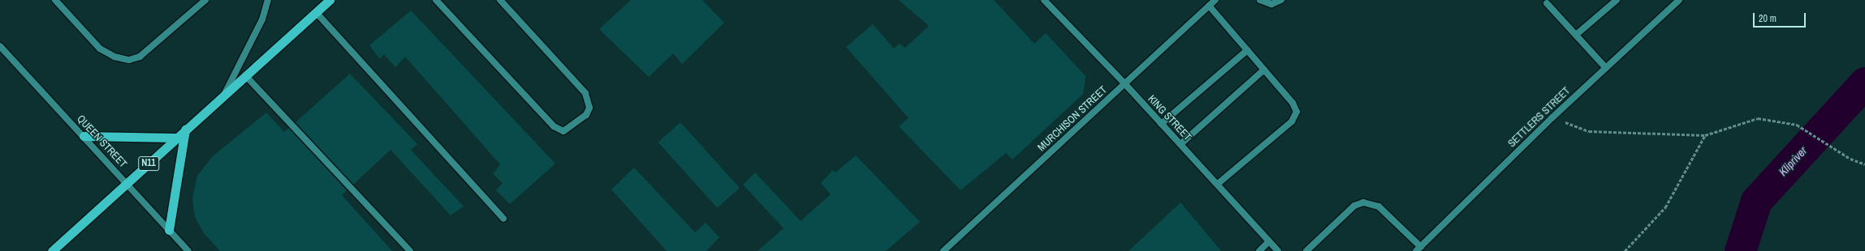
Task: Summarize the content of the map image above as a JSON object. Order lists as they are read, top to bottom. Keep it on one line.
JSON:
{"streets":{"highway":["N11"],"street":["SETTLERS STREET","KING STREET","MURCHISON STREET","QUEEN STREET"]},"crossings":[["KING STREET","MURCHISON STREET"],["QUEEN STREET","N11"]],"water":["Klipriver"],"scale_bar":"20 m"}
